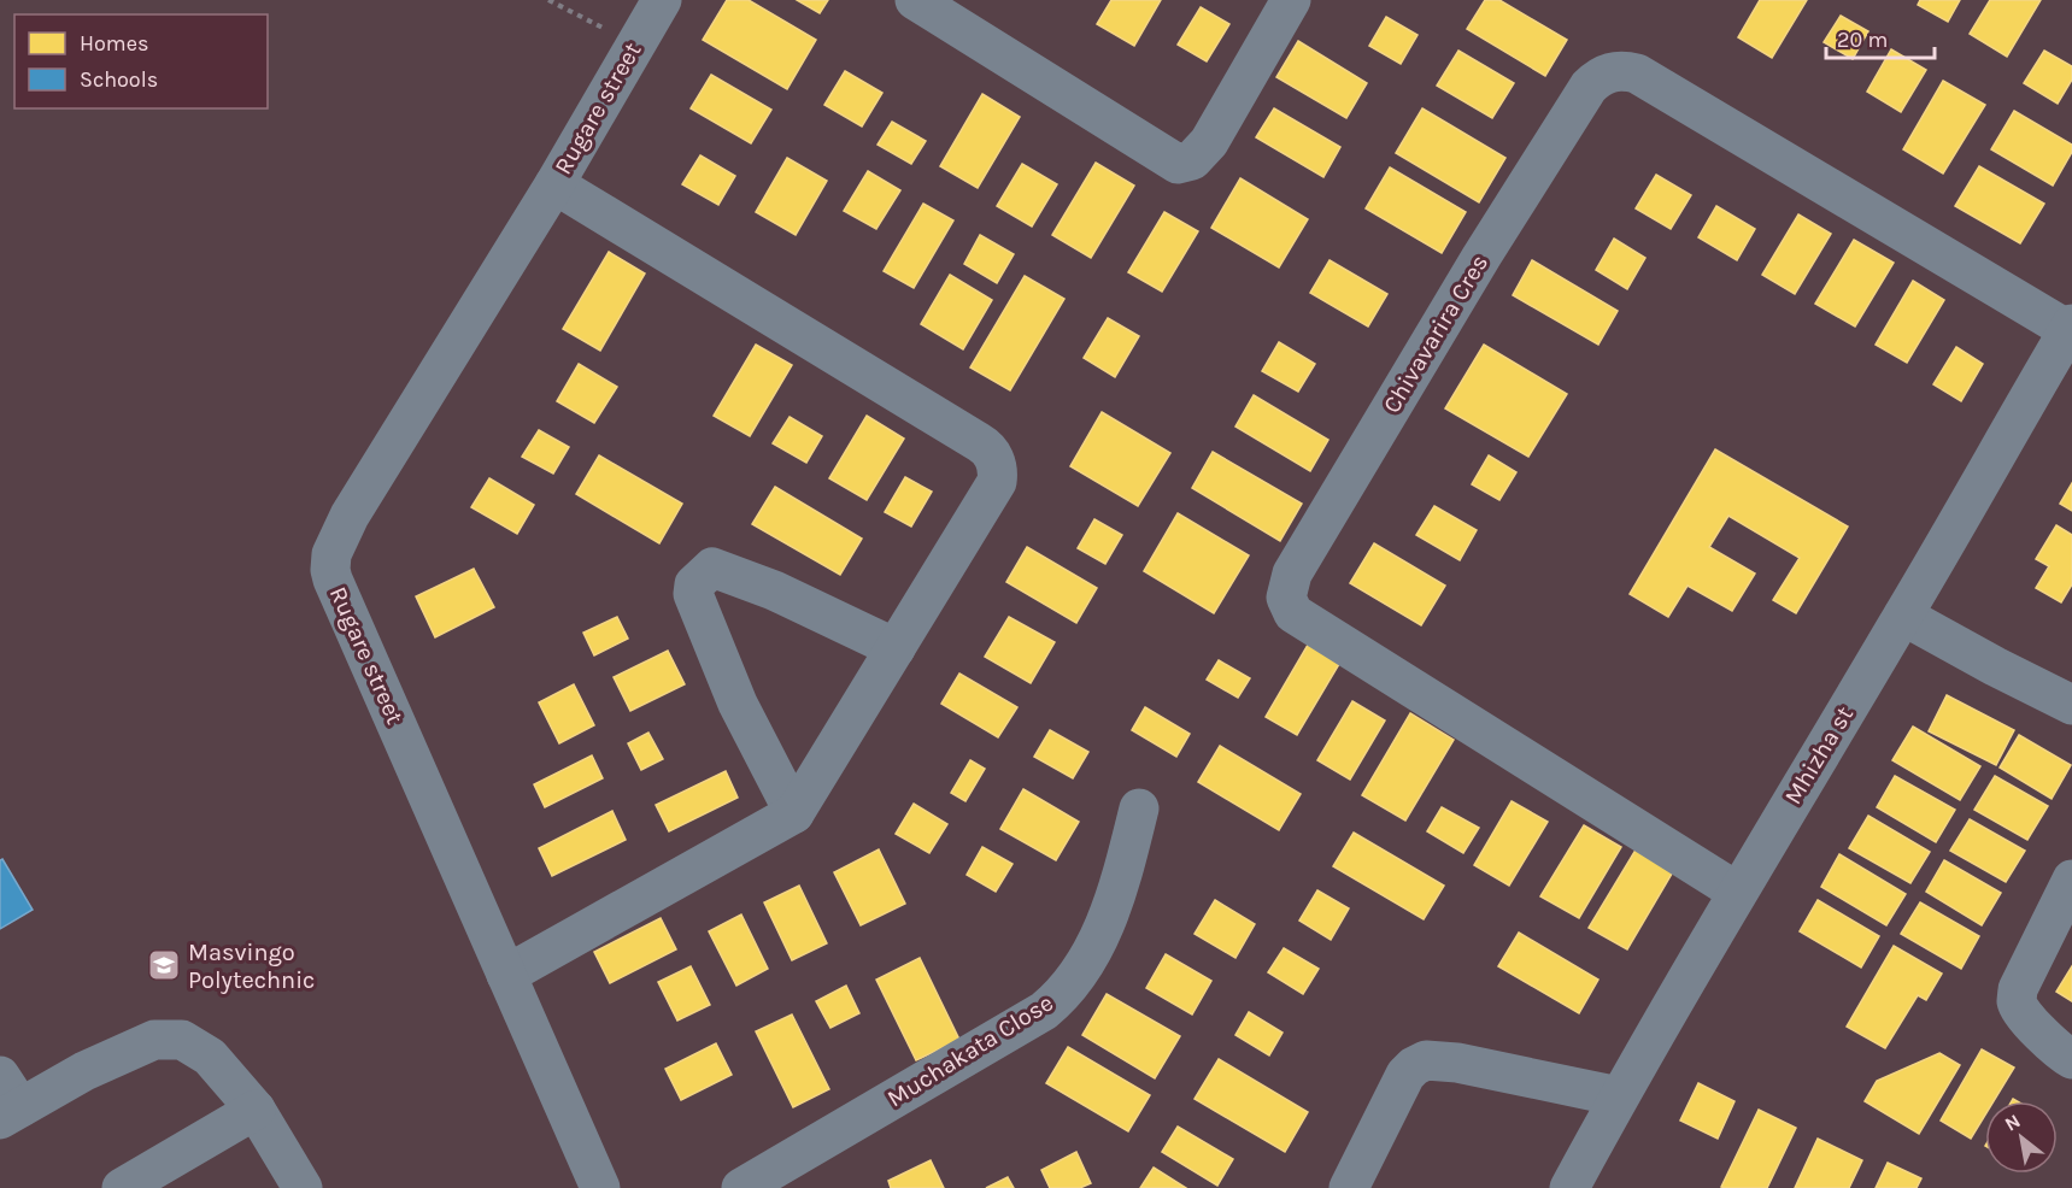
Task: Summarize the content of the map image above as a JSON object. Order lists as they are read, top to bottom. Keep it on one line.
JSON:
{"streets":{"street":["Rugare street","Chivavarira Cres","Mhizha st","Muchakata Close"]},"crossings":[["Chivavarira Cres","Mhizha st"]],"places":{"school or university":["Masvingo Polytechnic"]},"legend":["Homes","Schools"],"scale_bar":"20 m","north":"top left"}
